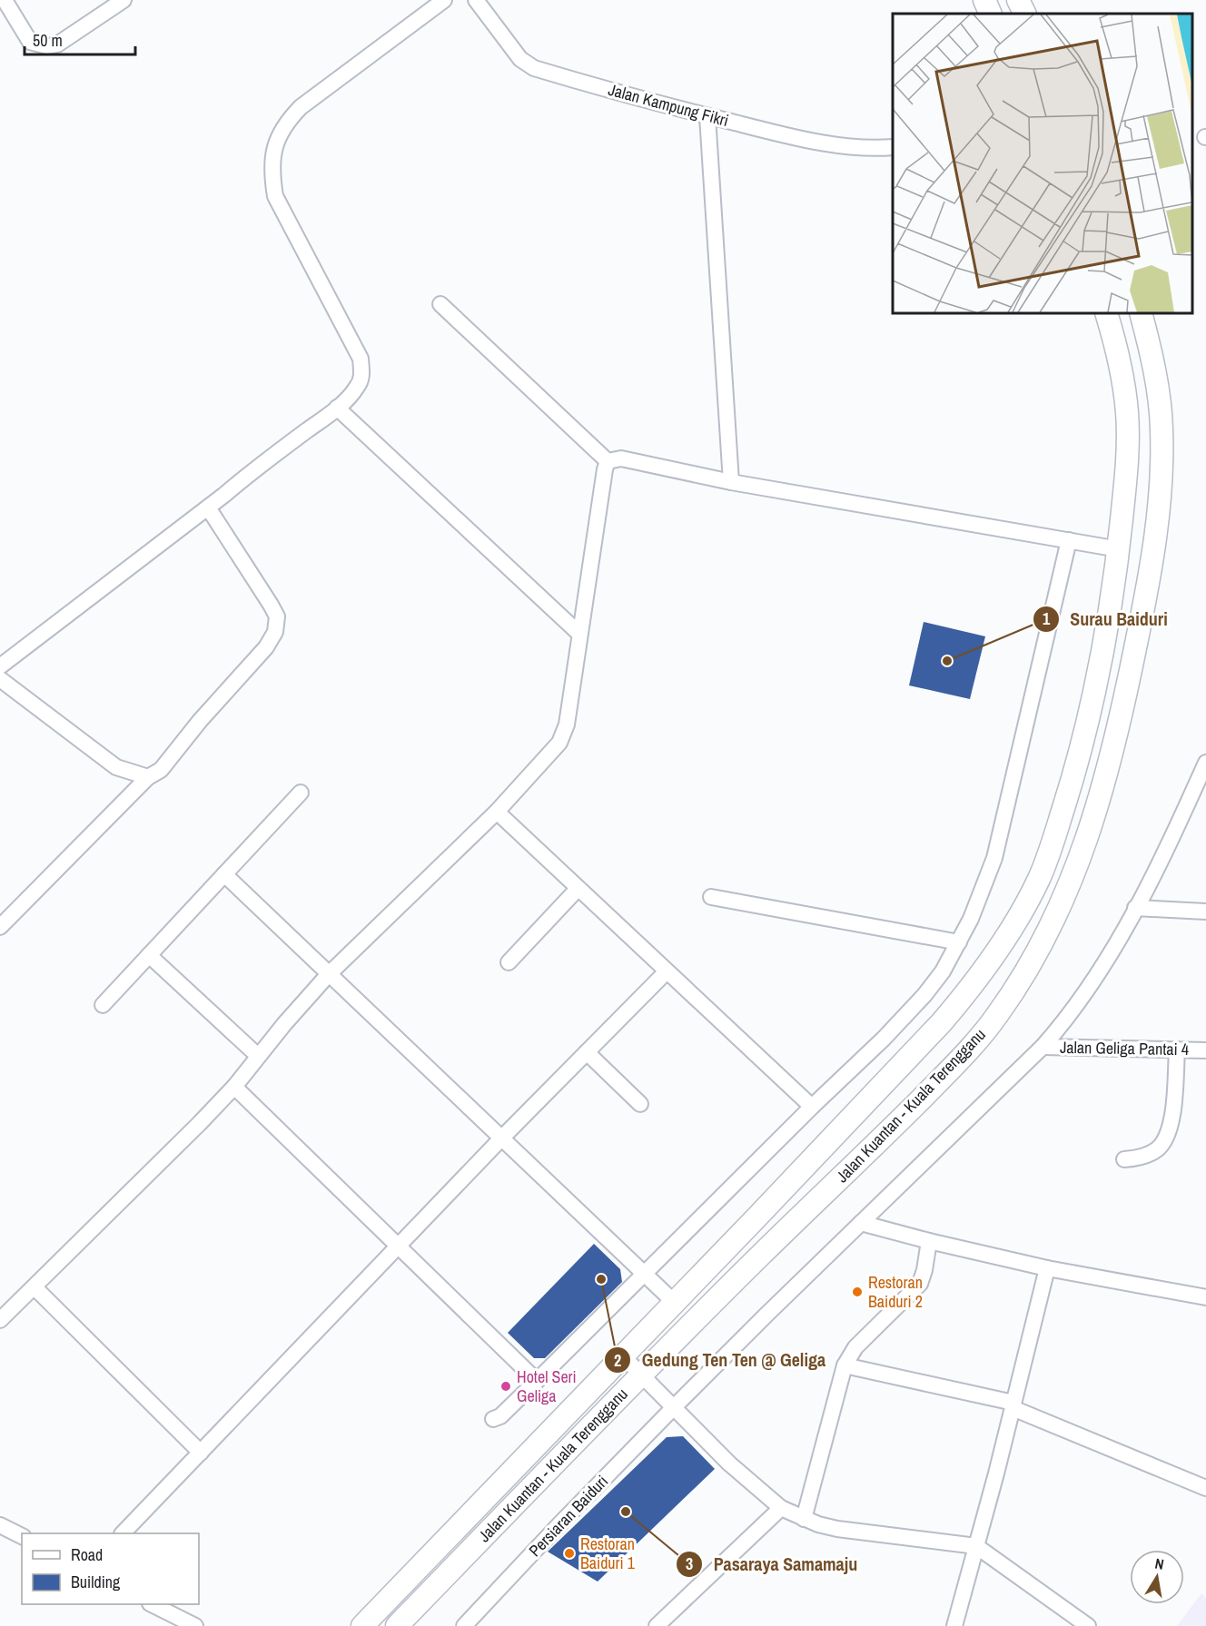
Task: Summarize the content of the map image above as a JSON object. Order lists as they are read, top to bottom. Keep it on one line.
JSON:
{"streets":{"highway":["Jalan Kuantan - Kuala Terengganu"],"street":["Jalan Kampung Fikri","Jalan Geliga Pantai 4","Persiaran Baiduri"]},"crossings":[["Jalan Geliga Pantai 4","Persiaran Baiduri"]],"places":["Surau Baiduri","Gedung Ten Ten @ Geliga","Restoran Baiduri 2","Hotel Seri Geliga","Pasaraya Samamaju","Restoran Baiduri 1"],"legend":["Road","Building"],"scale_bar":"50 m","north":"top"}
